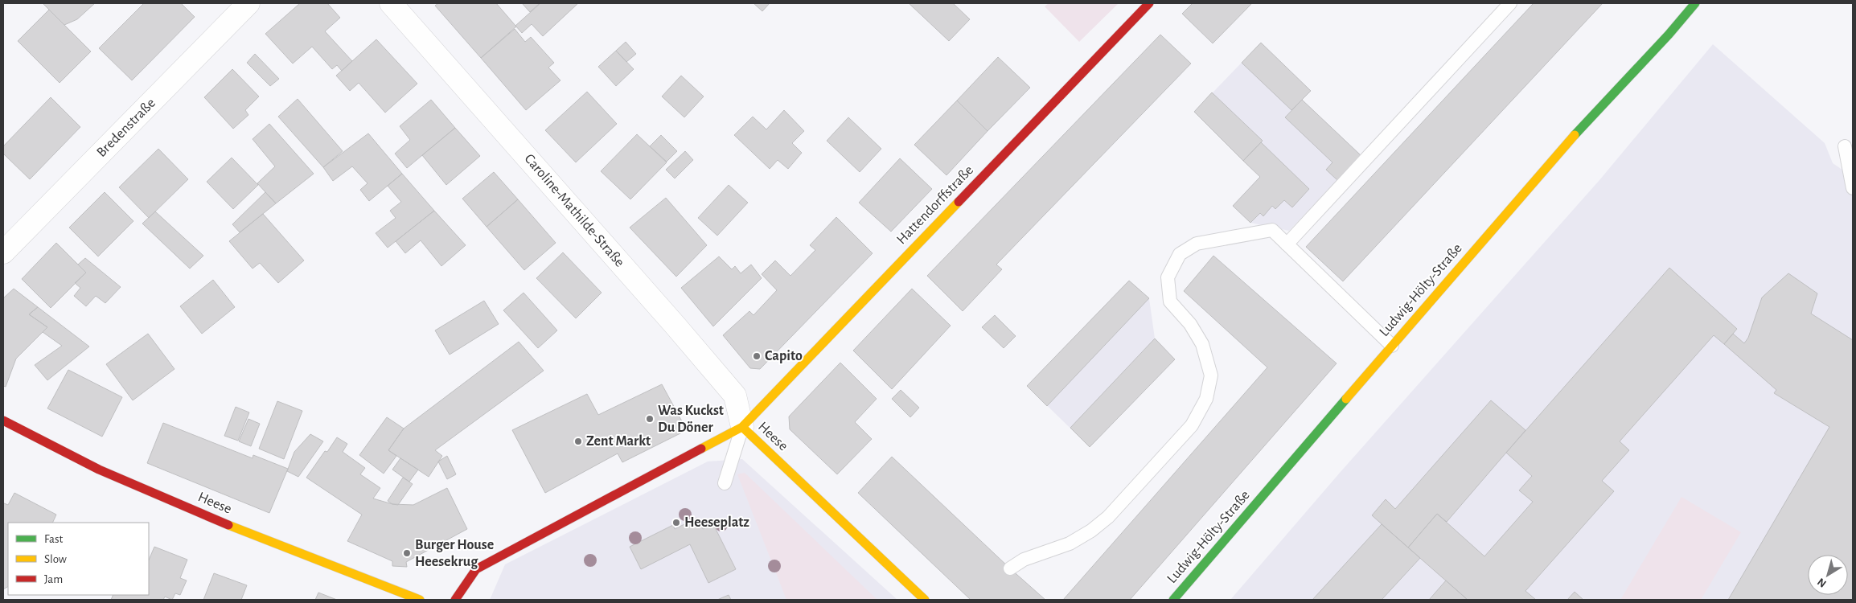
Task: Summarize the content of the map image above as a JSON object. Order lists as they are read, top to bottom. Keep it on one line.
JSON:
{"streets":{"street":["Bredenstraße","Hattendorffstraße","Caroline-Mathilde-Straße","Ludwig-Hölty-Straße","Heese"]},"crossings":[["Hattendorffstraße","Caroline-Mathilde-Straße"],["Hattendorffstraße","Heese"],["Caroline-Mathilde-Straße","Heese"]],"places":["Capito","Was Kuckst Du Döner","Zent Markt","Heeseplatz","Burger House Heesekrug"],"legend":["Fast","Slow","Jam"],"north":"bottom left"}
